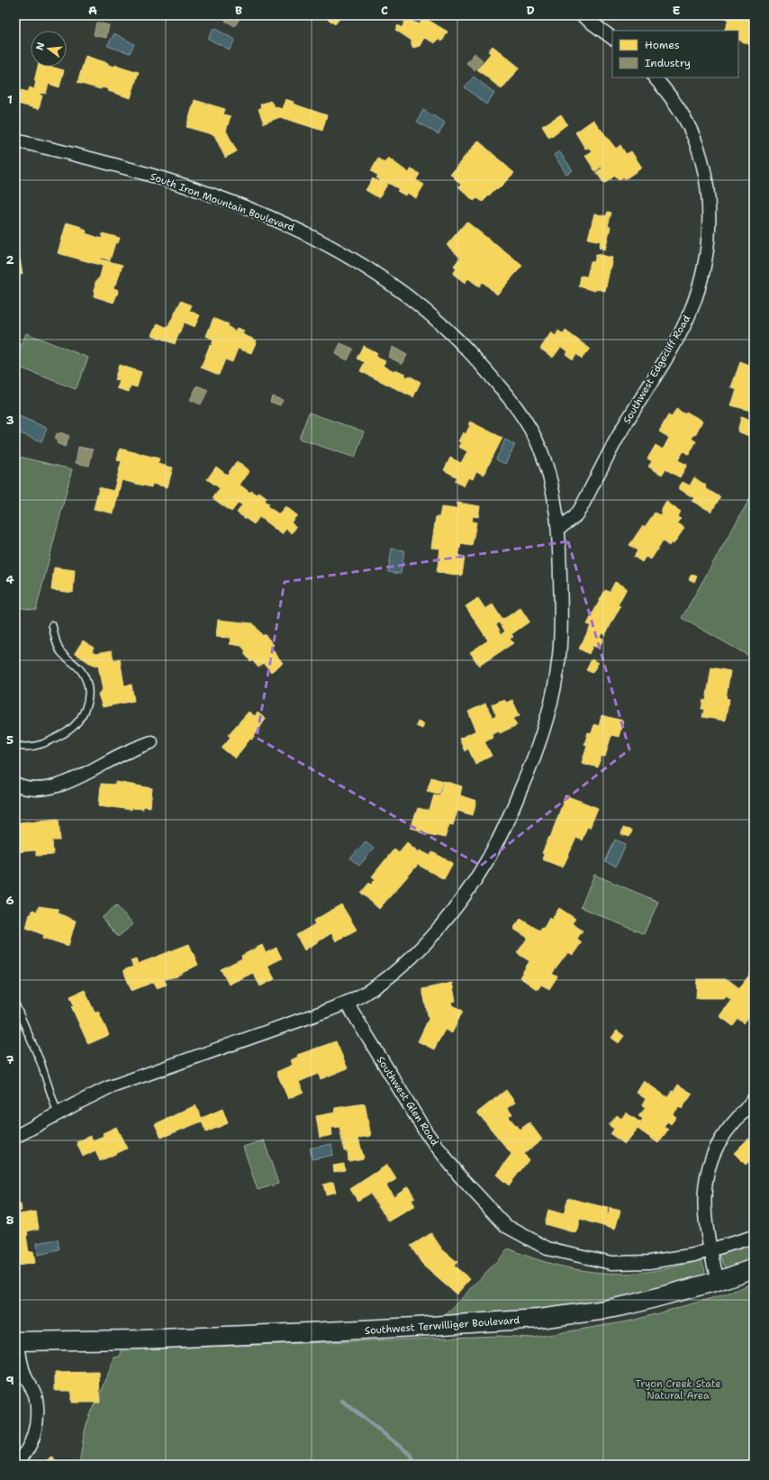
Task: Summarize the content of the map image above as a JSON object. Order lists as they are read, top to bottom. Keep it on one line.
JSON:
{"streets":{"main road":["Southwest Terwilliger Boulevard"],"street":["South Iron Mountain Boulevard","Southwest Edgecliff Road","Southwest Glen Road"]},"crossings":[["South Iron Mountain Boulevard","Southwest Edgecliff Road"],["South Iron Mountain Boulevard","Southwest Glen Road"]],"parks":["Tryon Creek State Natural Area"],"legend":["Homes","Industry"],"north":"left","grid":{"columns":["A","B","C","D","E"],"rows":["1","2","3","4","5","6","7","8","9"]}}
